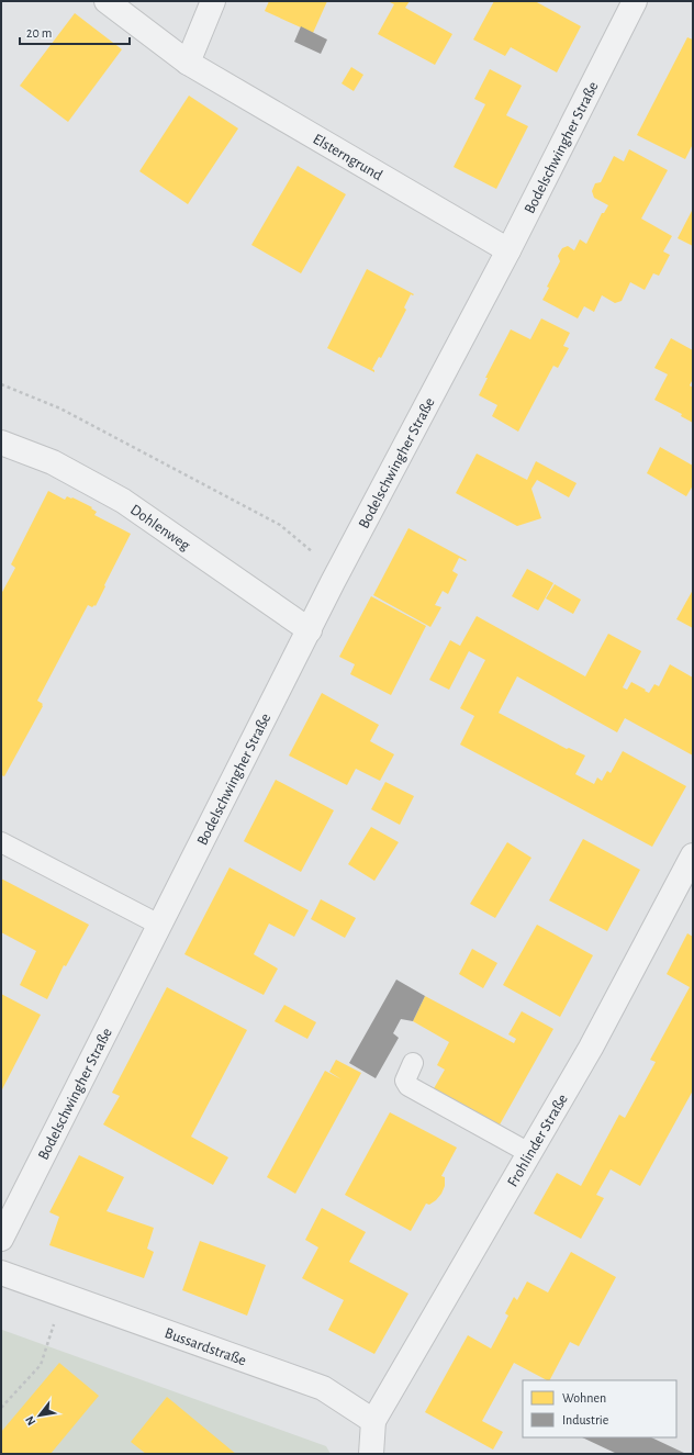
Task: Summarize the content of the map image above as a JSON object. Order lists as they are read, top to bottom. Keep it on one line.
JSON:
{"streets":{"street":["Bodelschwingher Straße","Elsterngrund","Dohlenweg","Frohlinder Straße","Bussardstraße"]},"crossings":[["Bodelschwingher Straße","Elsterngrund"],["Bodelschwingher Straße","Dohlenweg"],["Frohlinder Straße","Bussardstraße"]],"legend":["Wohnen","Industrie"],"scale_bar":"20 m","north":"bottom left"}
